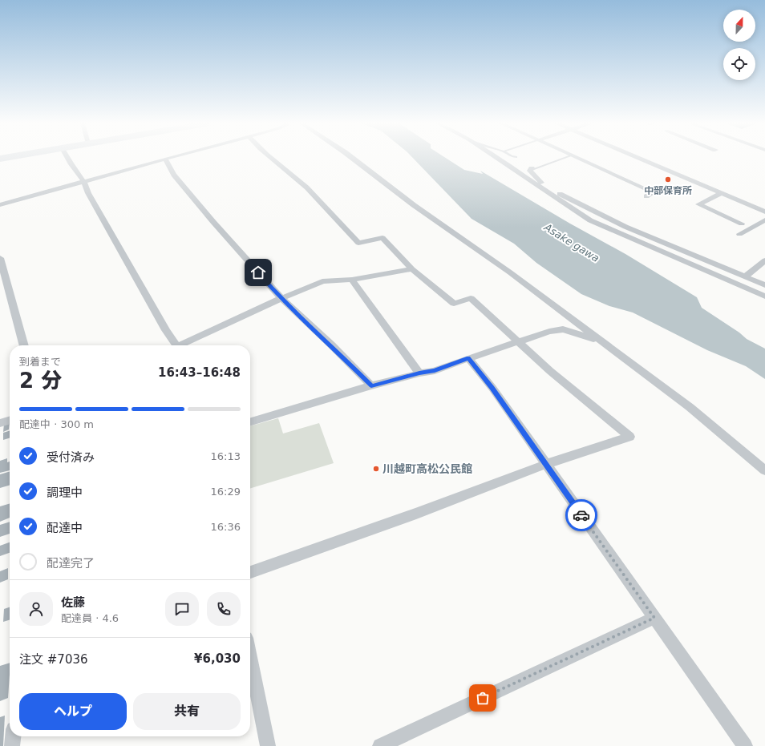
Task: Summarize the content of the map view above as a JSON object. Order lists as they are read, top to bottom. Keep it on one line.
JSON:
{"water":["Asake gawa"],"places":["中部保育所","川越町高松公民館"],"north":"top","page":{"heading":["2 分","到着まで","16:43–16:48"],"panel":["佐藤","配達員 · 4.6","注文 #7036","¥6,030"],"bar":"配達中 · 300 m","list":[["受付済み","16:13"],["調理中","16:29"],["配達中","16:36"],"配達完了"],"buttons":["ヘルプ","共有"]}}
